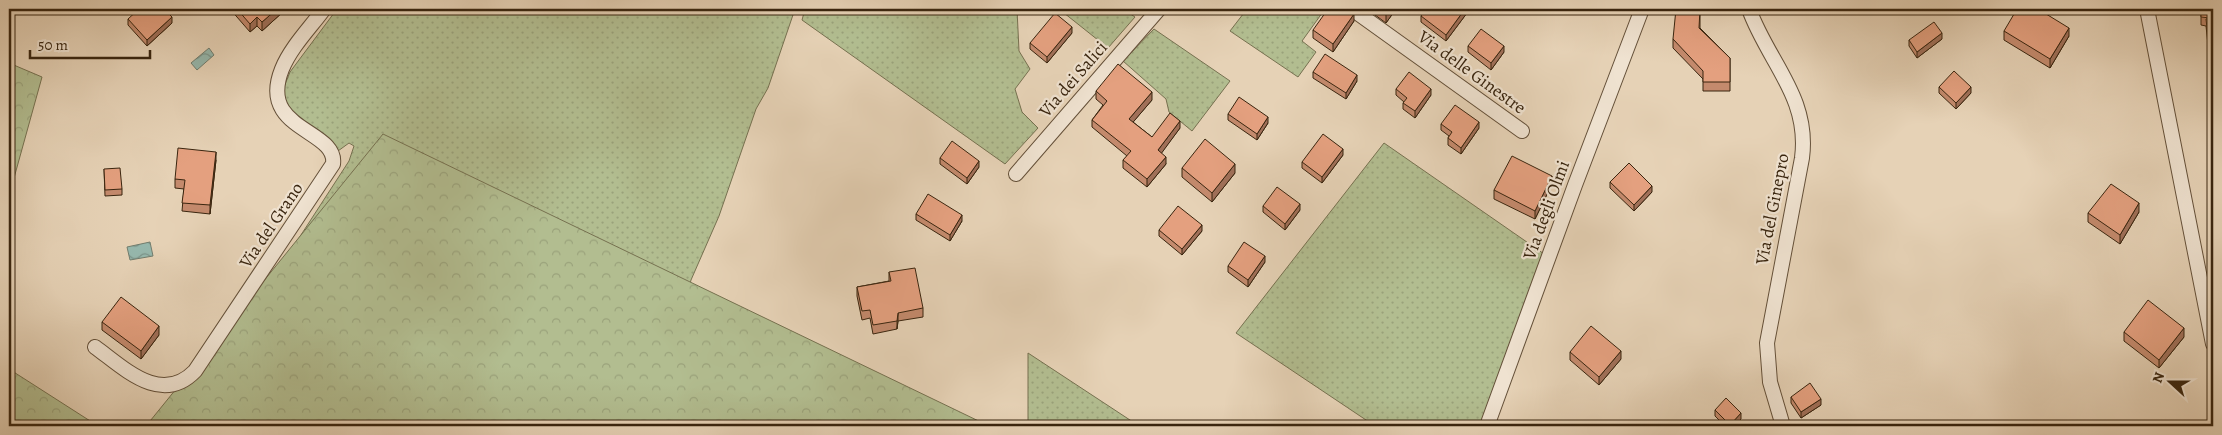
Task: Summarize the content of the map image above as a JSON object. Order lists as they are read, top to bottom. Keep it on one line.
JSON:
{"streets":{"street":["Via delle Ginestre","Via dei Salici","Via del Ginepro","Via degli Olmi","Via del Grano"]},"scale_bar":"50 m","north":"left"}
